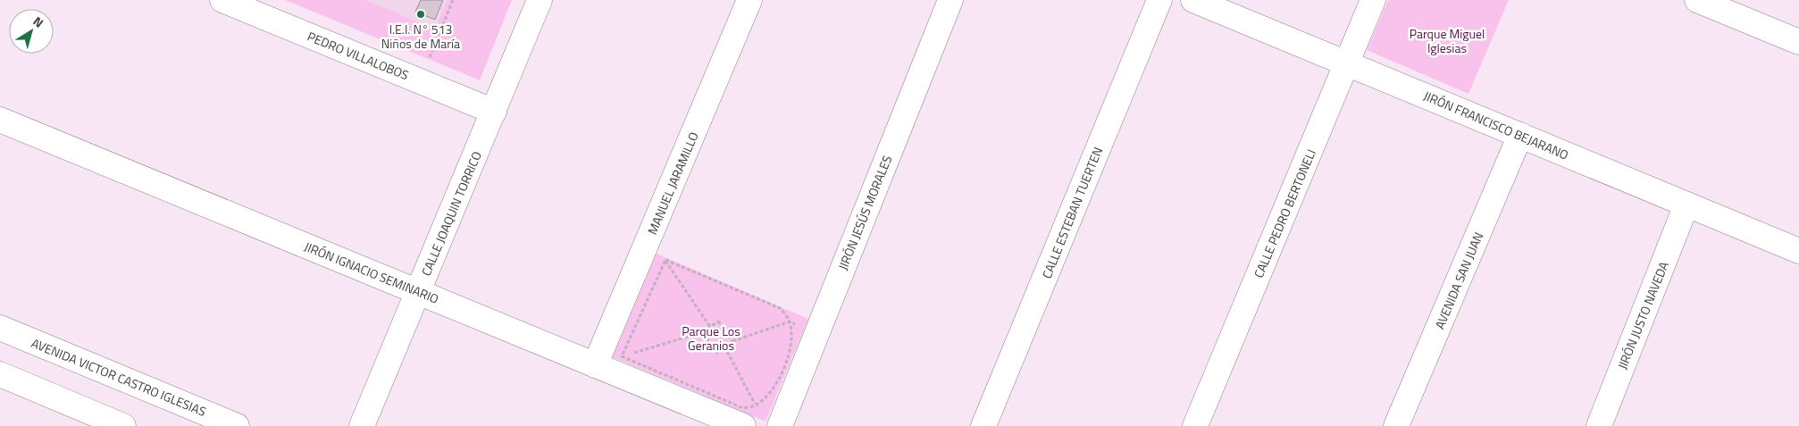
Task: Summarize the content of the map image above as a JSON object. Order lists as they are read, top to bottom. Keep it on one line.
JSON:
{"streets":{"street":["PEDRO VILLALOBOS","JIRÓN FRANCISCO BEJARANO","MANUEL JARAMILLO","JIRÓN JESÚS MORALES","CALLE ESTEBAN TUERTEN","CALLE JOAQUIN TORRICO","CALLE PEDRO BERTONELI","JIRÓN IGNACIO SEMINARIO","AVENIDA SAN JUAN","JIRÓN JUSTO NAVEDA","AVENIDA VICTOR CASTRO IGLESIAS"]},"crossings":[["PEDRO VILLALOBOS","CALLE JOAQUIN TORRICO"],["JIRÓN FRANCISCO BEJARANO","CALLE PEDRO BERTONELI"],["JIRÓN FRANCISCO BEJARANO","AVENIDA SAN JUAN"],["JIRÓN FRANCISCO BEJARANO","JIRÓN JUSTO NAVEDA"],["MANUEL JARAMILLO","JIRÓN IGNACIO SEMINARIO"],["CALLE JOAQUIN TORRICO","JIRÓN IGNACIO SEMINARIO"]],"parks":["Parque Miguel Iglesias","Parque Los Geranios"],"places":["I.E.I. N° 513 Niños de María"],"north":"top right"}
